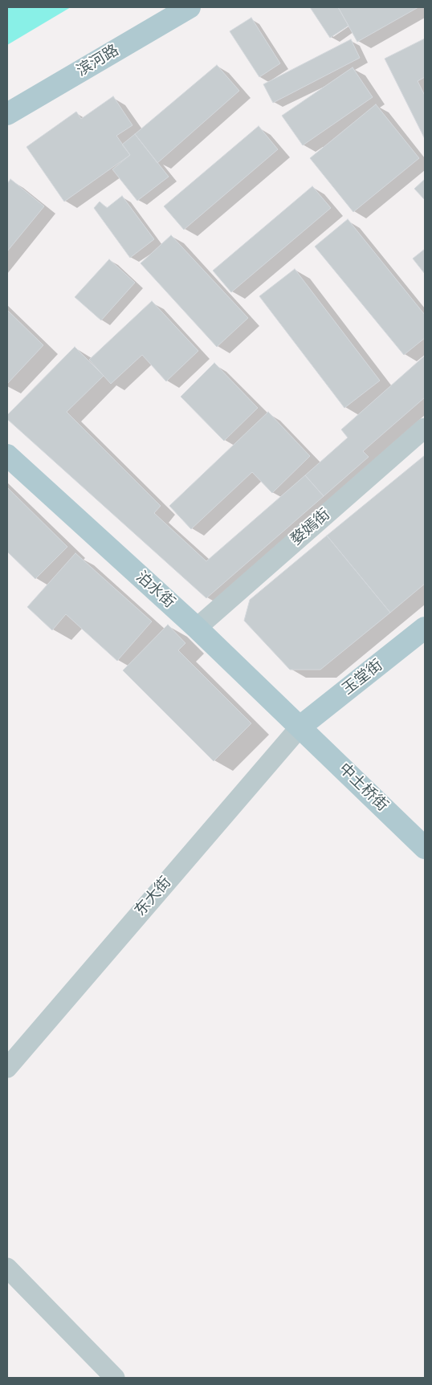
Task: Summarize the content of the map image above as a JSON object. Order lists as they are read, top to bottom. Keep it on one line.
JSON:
{"streets":{"main road":["滨河路","泊水街","玉堂街","中土桥街"],"street":["婺嫣街","东大街"]},"crossings":[["婺嫣街","泊水街"],["泊水街","玉堂街"],["泊水街","中土桥街"],["泊水街","东大街"],["玉堂街","中土桥街"],["玉堂街","东大街"],["中土桥街","东大街"]]}
